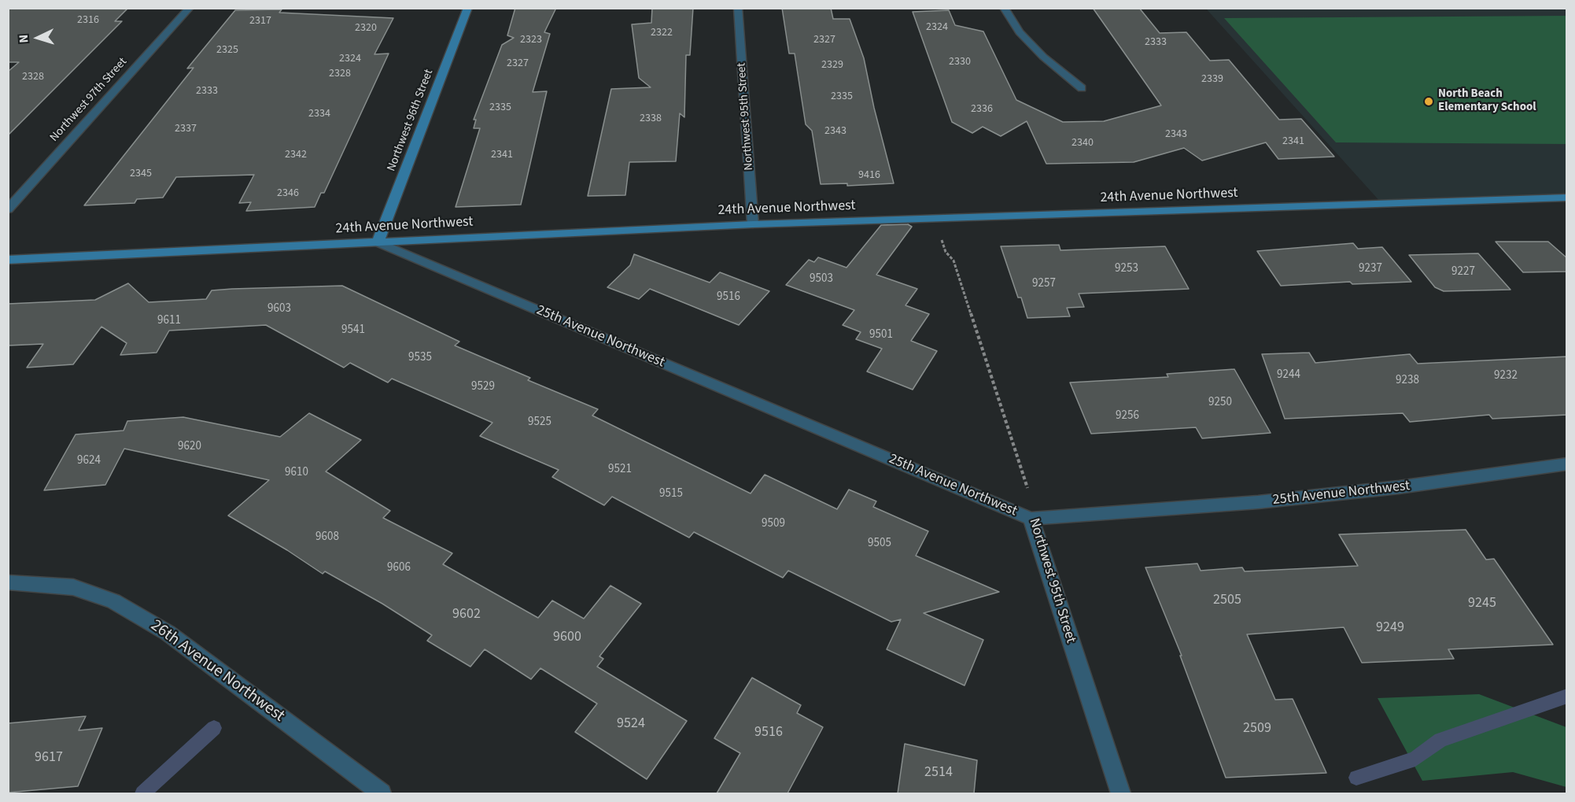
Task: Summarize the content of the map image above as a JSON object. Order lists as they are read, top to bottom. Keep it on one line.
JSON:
{"streets":{"street":["Northwest 97th Street","Northwest 95th Street","Northwest 96th Street","24th Avenue Northwest","25th Avenue Northwest","26th Avenue Northwest"]},"crossings":[["Northwest 95th Street","24th Avenue Northwest"],["Northwest 95th Street","25th Avenue Northwest"],["Northwest 96th Street","24th Avenue Northwest"],["Northwest 96th Street","25th Avenue Northwest"],["24th Avenue Northwest","25th Avenue Northwest"]],"places":["North Beach Elementary School"],"house_numbers":["2316","2317","2324","2320","2322","2323","2327","2333","2325","2324","2330","2327","2329","2328","2328","2339","2333","2335","2335","2336","2334","2338","2337","2343","2343","2341","2340","2342","2341","2345","9416","2346","9253","9237","9227","9503","9257","9516","9603","9611","9541","9501","9535","9244","9232","9238","9529","9250","9256","9525","9620","9624","9521","9610","9515","9509","9608","9505","9606","2505","9245","9602","9249","9600","9524","2509","9516","9617","2514"],"north":"left"}
